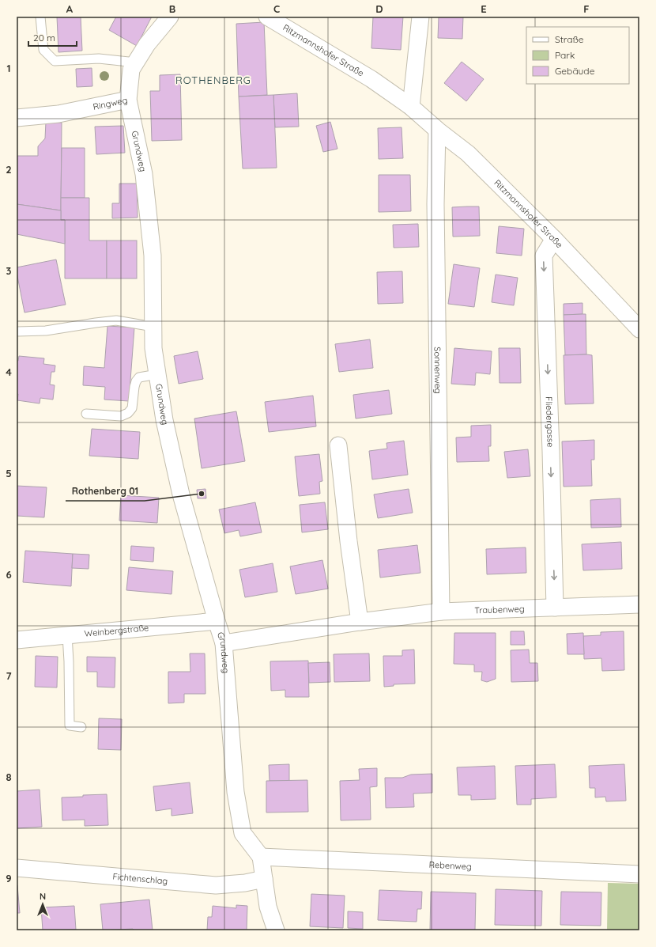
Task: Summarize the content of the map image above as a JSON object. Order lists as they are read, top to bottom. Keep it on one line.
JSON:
{"streets":{"street":["Ritzmannshofer Straße","Ringweg","Grundweg","Sonnenweg","Fliedergasse","Traubenweg","Weinbergstraße","Rebenweg","Fichtenschlag"]},"crossings":[["Ritzmannshofer Straße","Sonnenweg"],["Ritzmannshofer Straße","Fliedergasse"],["Ringweg","Grundweg"],["Grundweg","Traubenweg"],["Grundweg","Weinbergstraße"],["Grundweg","Rebenweg"],["Grundweg","Fichtenschlag"],["Sonnenweg","Traubenweg"],["Fliedergasse","Traubenweg"]],"one_way":["Fliedergasse"],"districts":["ROTHENBERG"],"places":["Rothenberg 01"],"legend":["Straße","Park","Gebäude"],"scale_bar":"20 m","north":"top","grid":{"columns":["A","B","C","D","E","F"],"rows":["1","2","3","4","5","6","7","8","9"]}}
